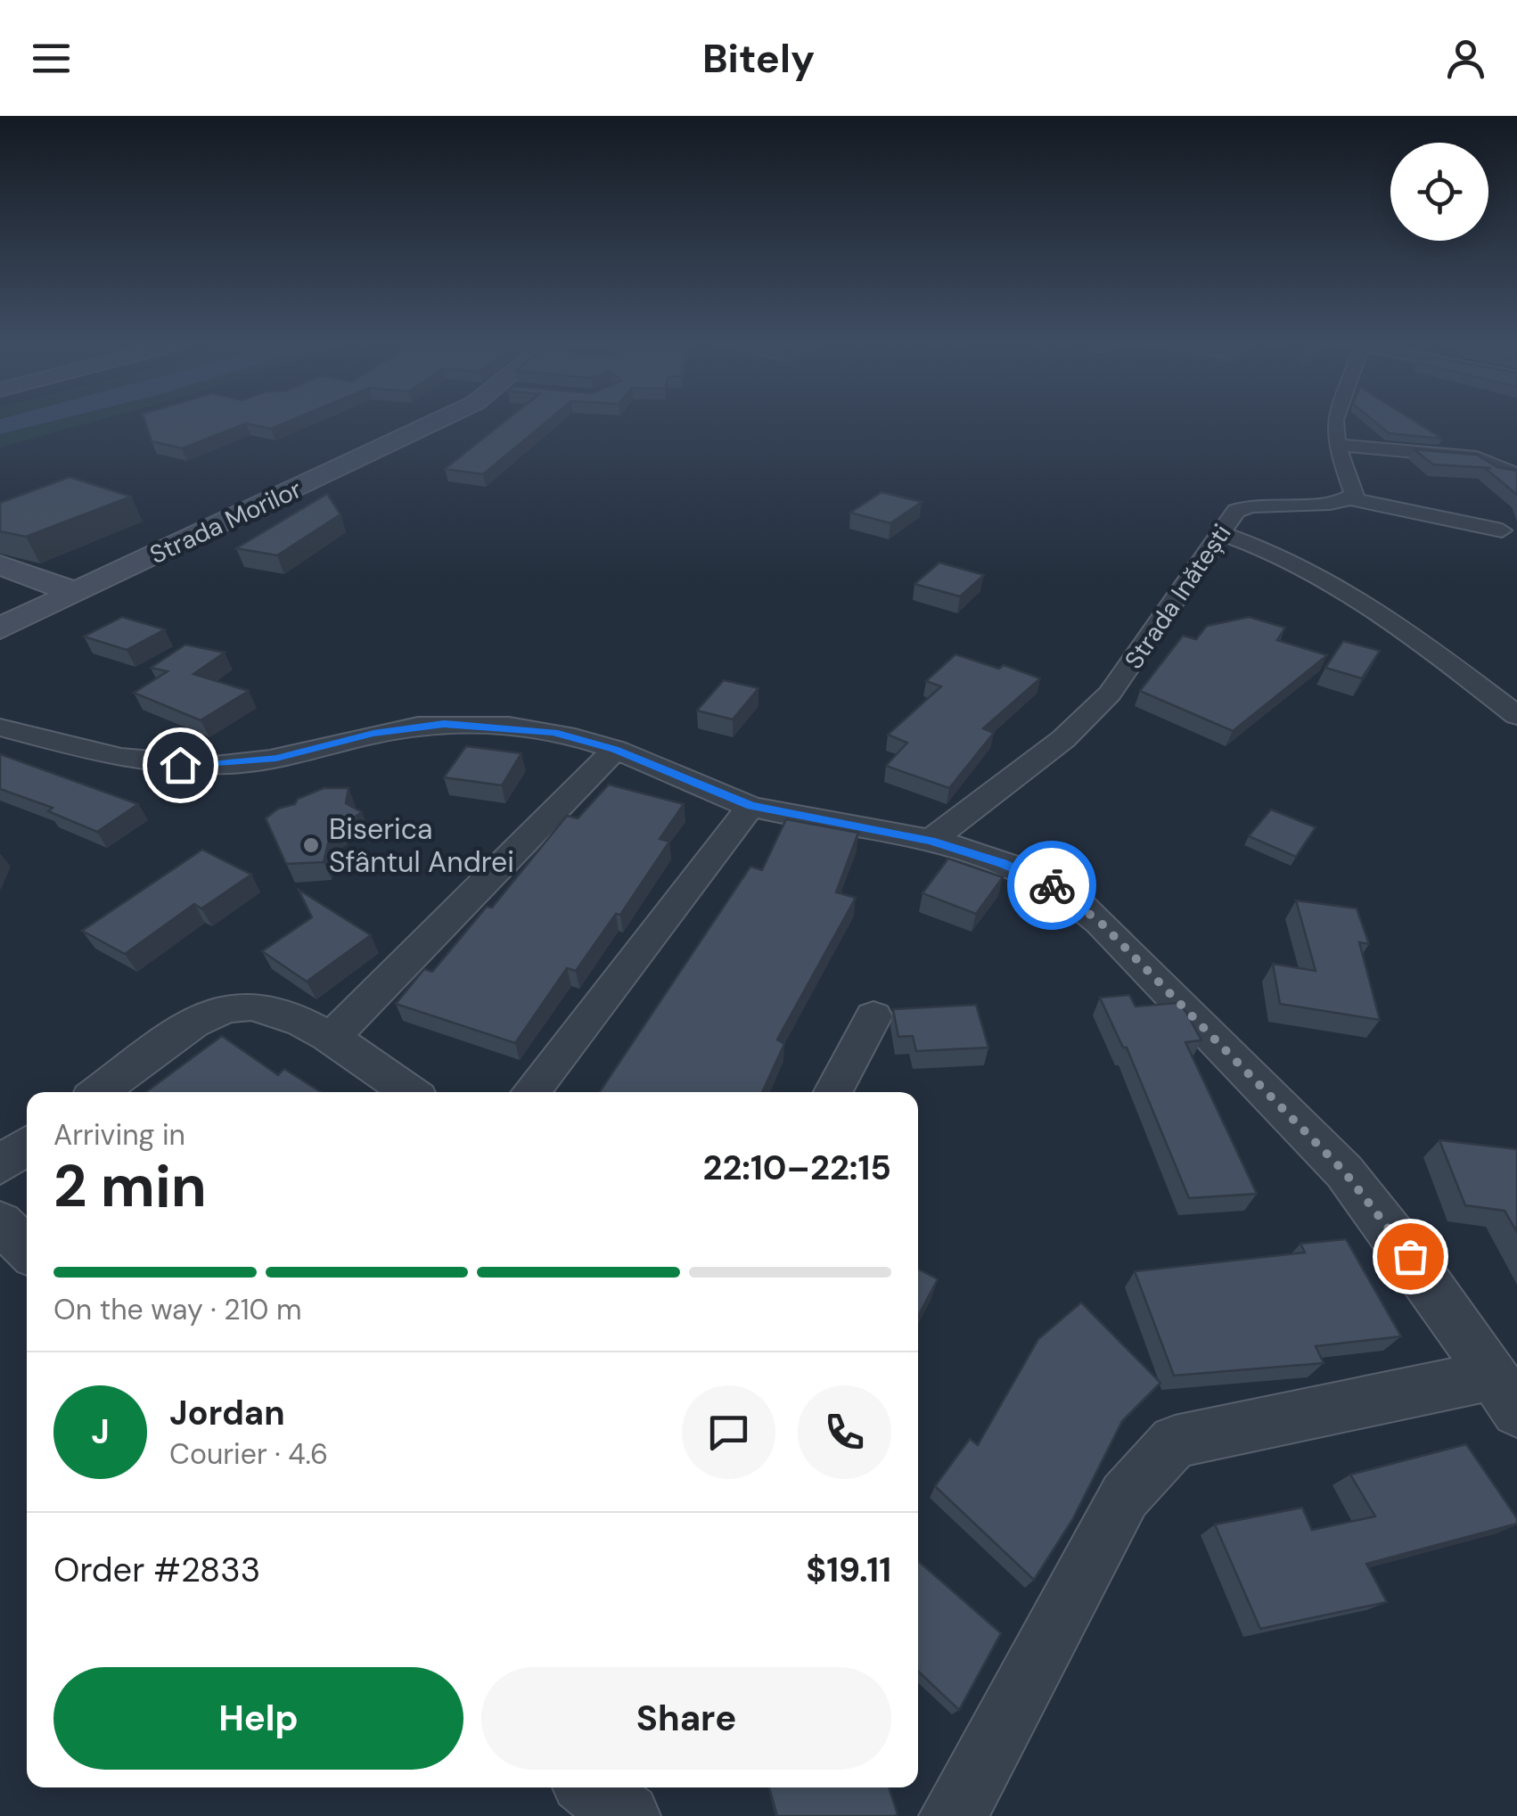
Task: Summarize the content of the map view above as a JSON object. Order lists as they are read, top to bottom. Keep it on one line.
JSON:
{"streets":{"street":["Strada Morilor","Strada Inătești"]},"places":["Biserica Sfântul Andrei"],"page":{"header":"Bitely","heading":["2 min","Arriving in","22:10–22:15"],"panel":["Jordan","Courier · 4.6","Order #2833","$19.11"],"bar":"On the way · 210 m","round":"J","buttons":["Help","Share"]}}
